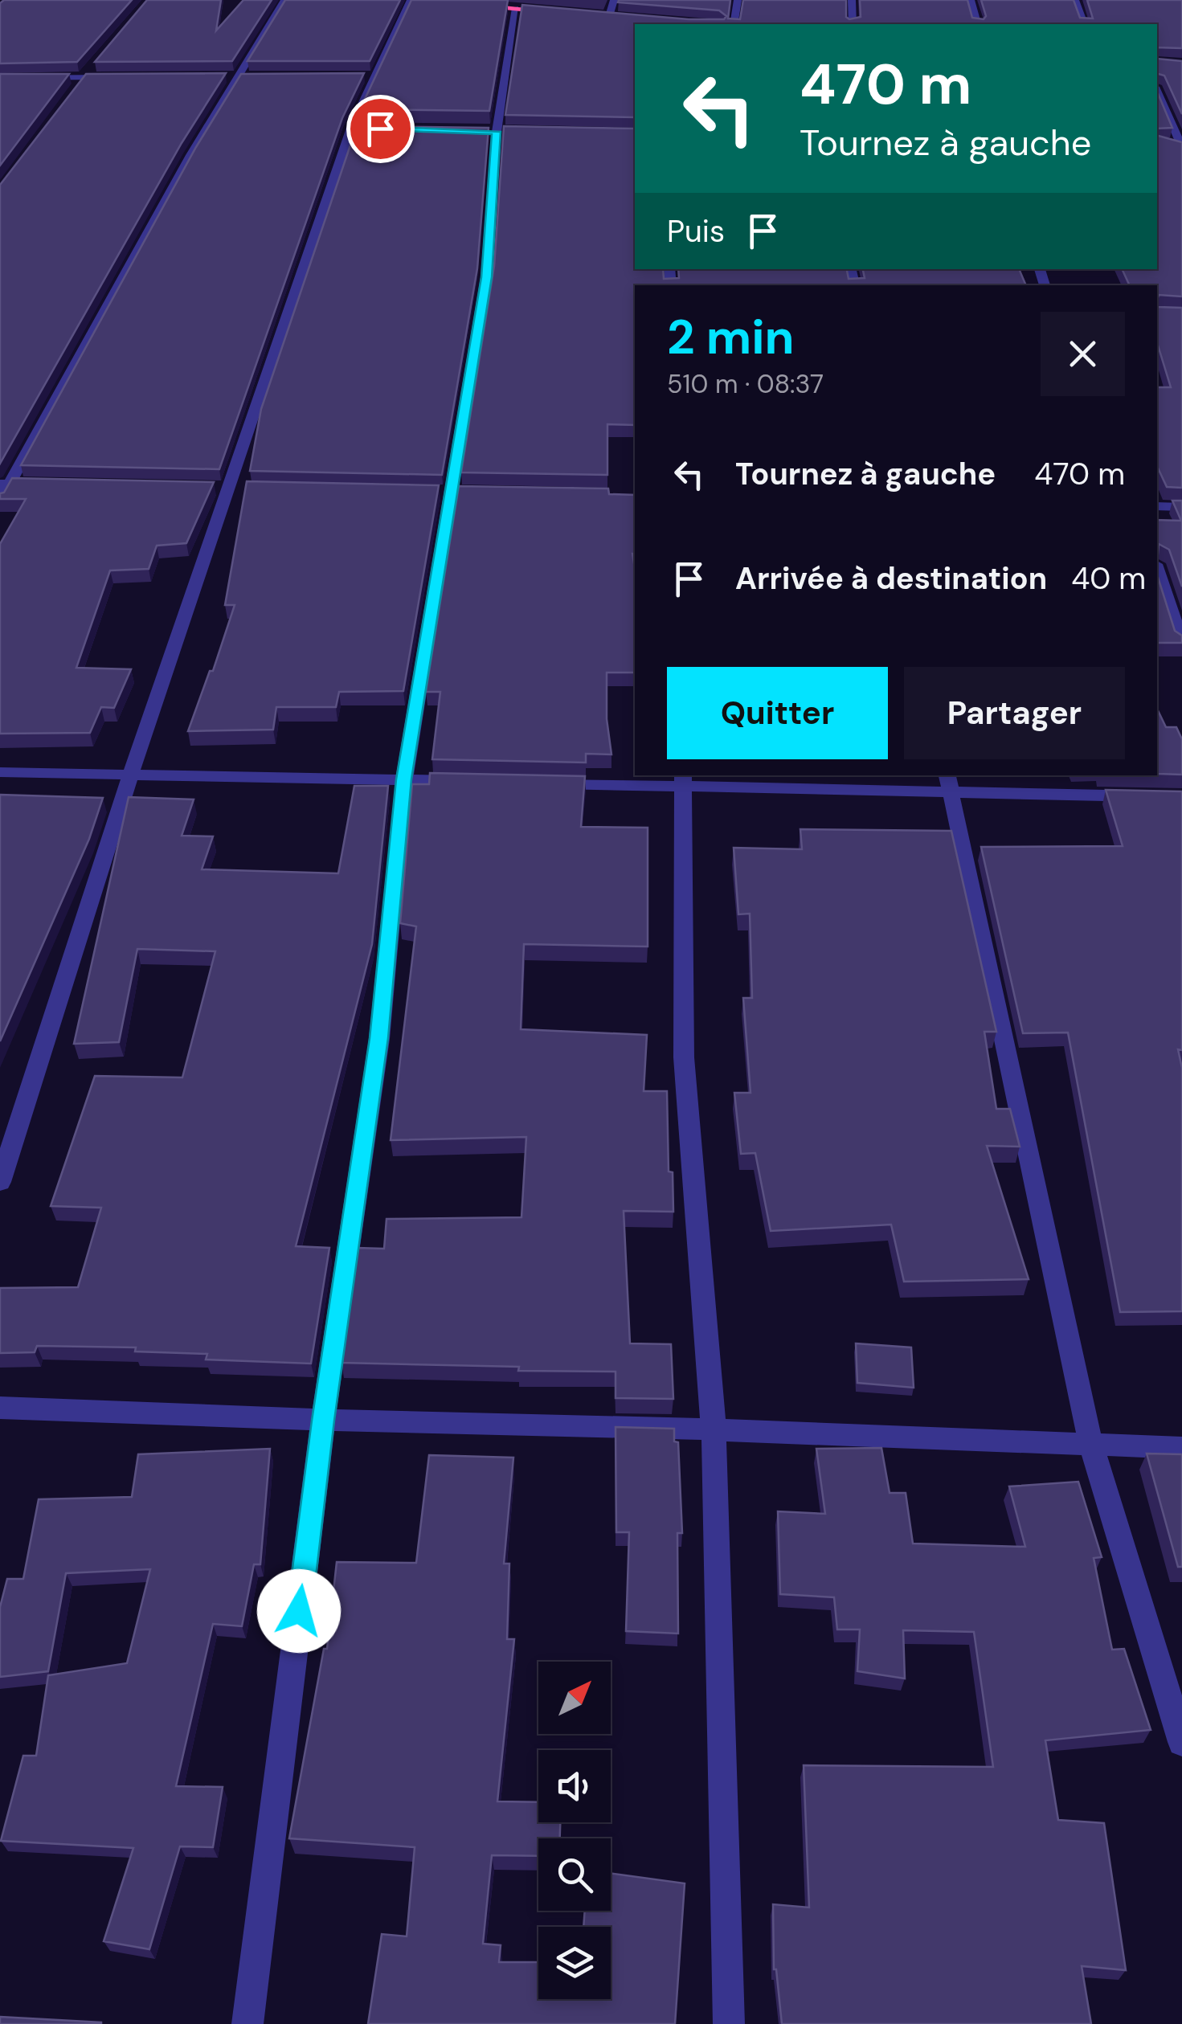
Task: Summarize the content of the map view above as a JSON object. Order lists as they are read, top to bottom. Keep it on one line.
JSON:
{"north":"top right","page":{"turn":["470 m","Tournez à gauche"],"then":"Puis","heading":["2 min","510 m · 08:37"],"list":[{"name":"Tournez à gauche","value":"470 m"},{"name":"Arrivée à destination","value":"40 m"}],"buttons":["Quitter","Partager"]}}
